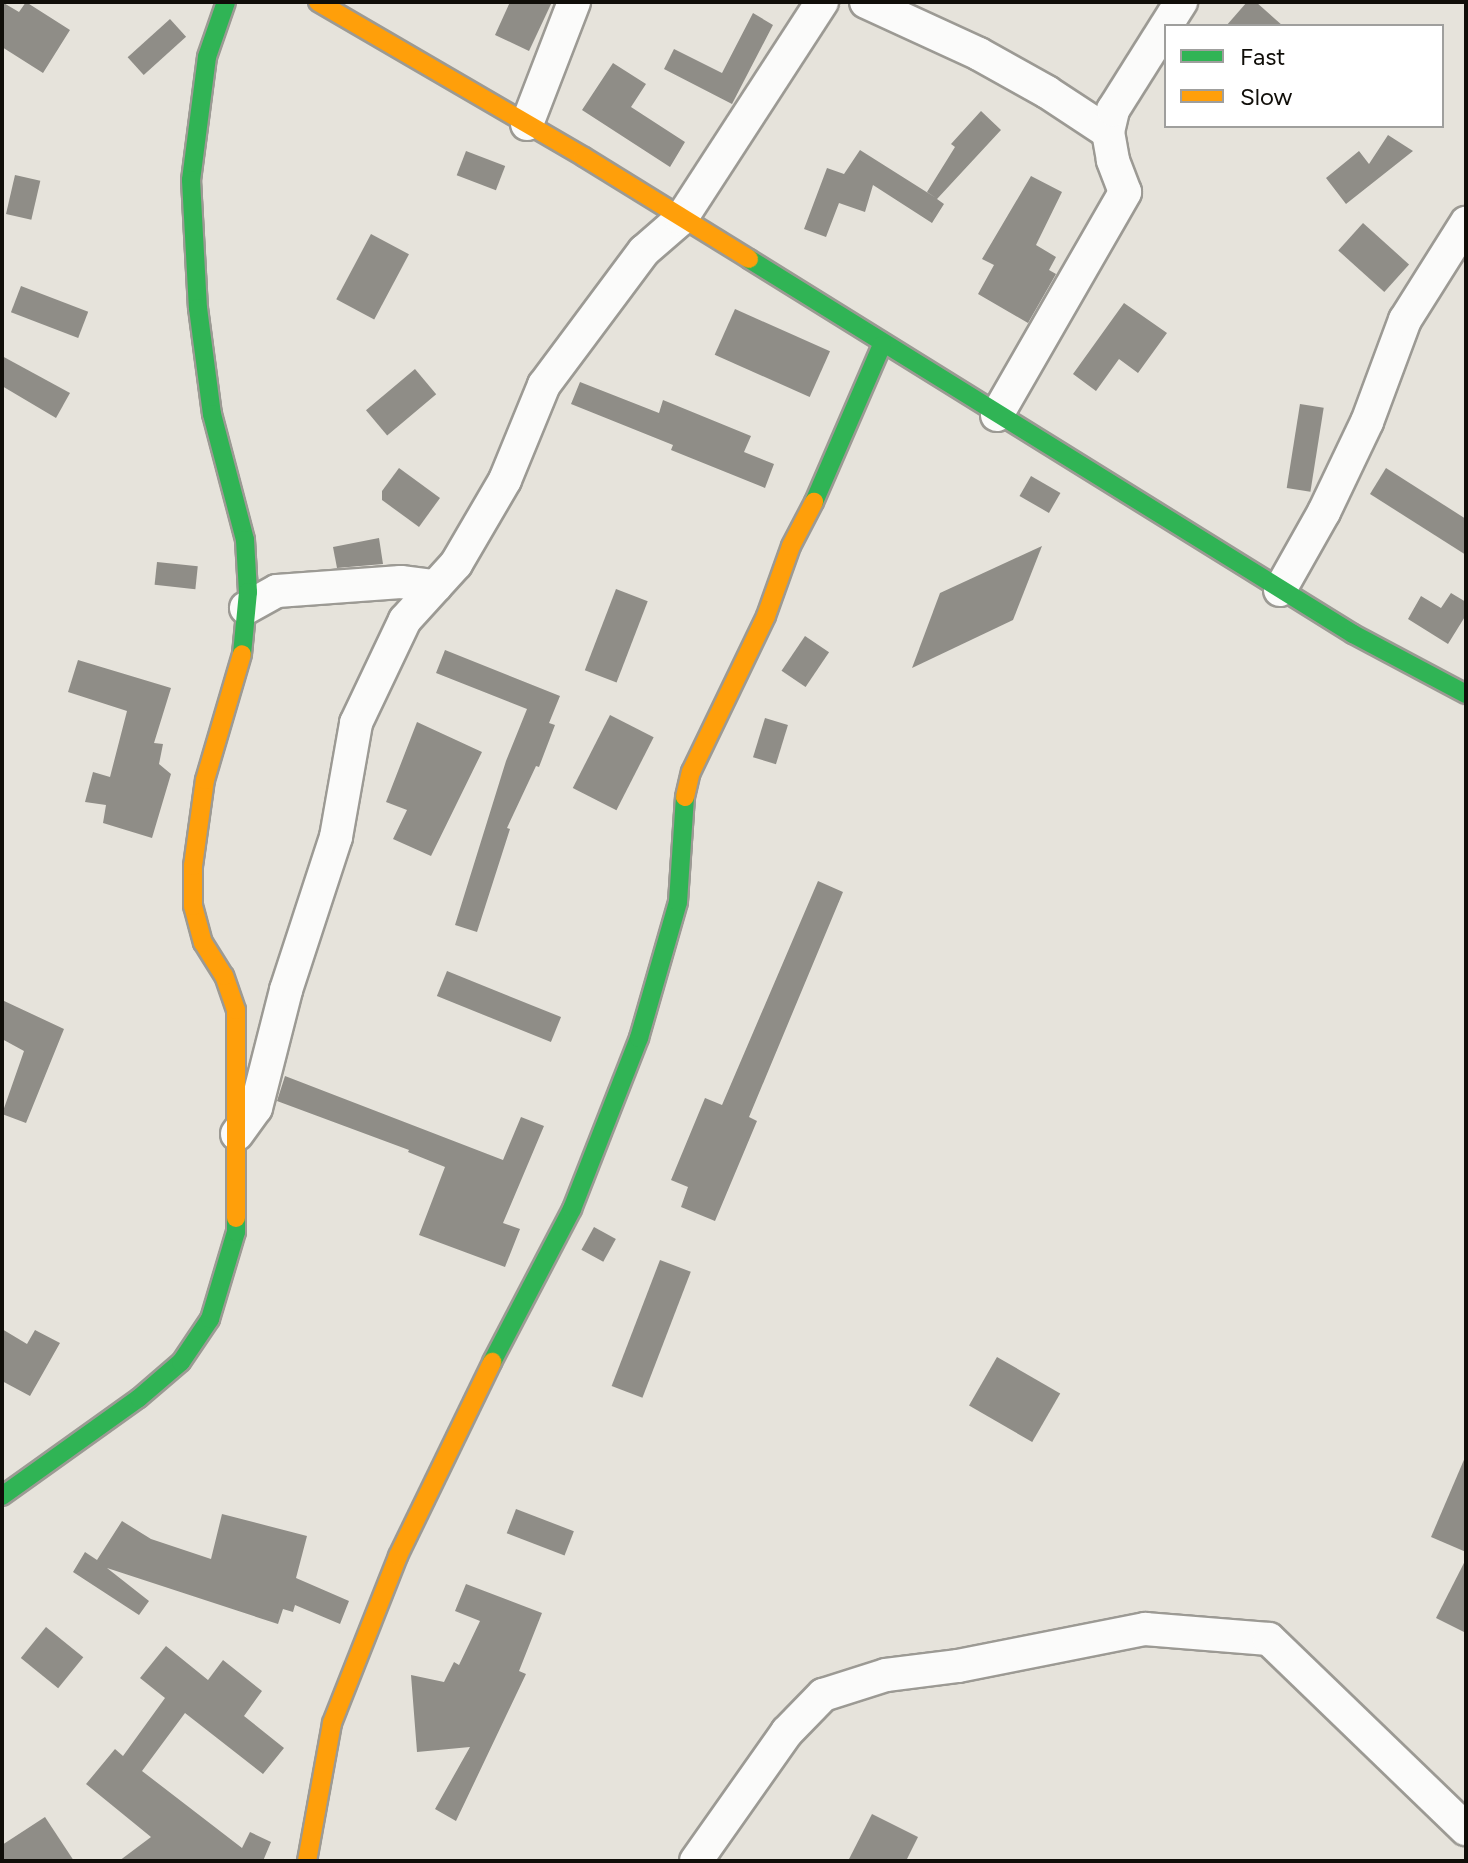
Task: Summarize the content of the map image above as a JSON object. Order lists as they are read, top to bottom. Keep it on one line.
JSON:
{"legend":["Fast","Slow"]}
